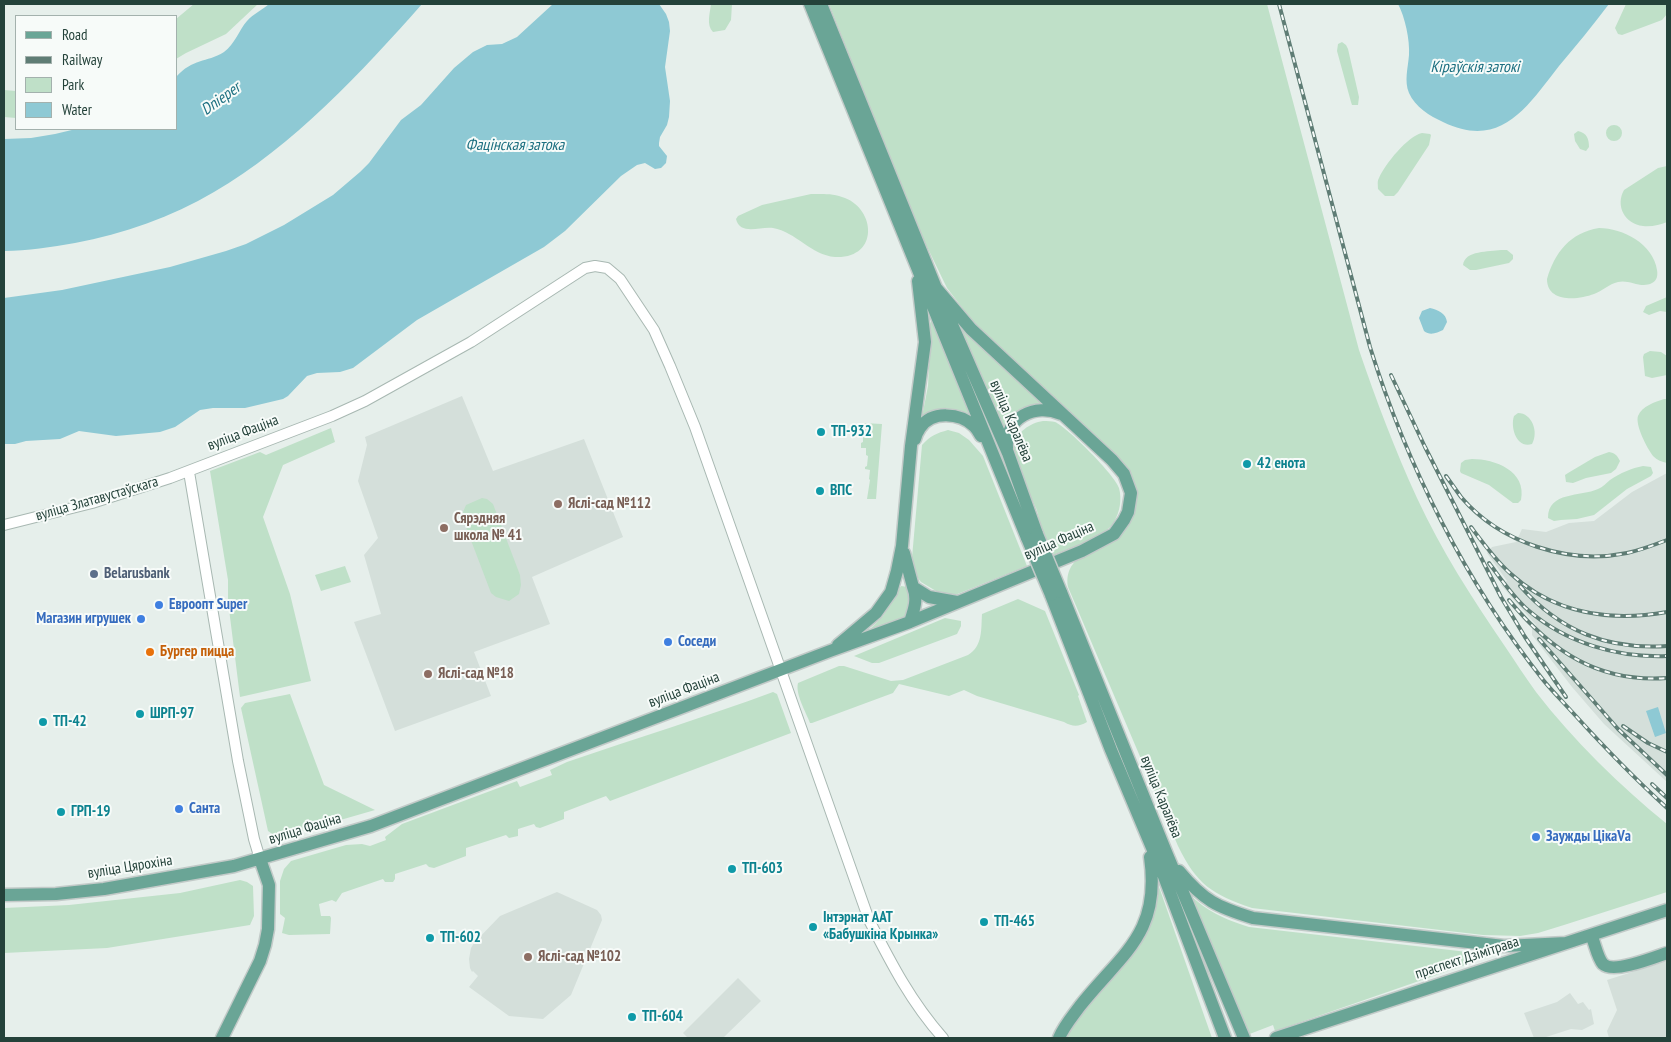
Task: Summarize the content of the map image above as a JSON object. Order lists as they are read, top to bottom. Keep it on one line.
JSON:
{"streets":{"main road":["вуліца Каралёва","вуліца Фаціна","вуліца Цярохіна","праспект Дзімітрава"],"street":["вуліца Златавустаўскага"]},"crossings":[["вуліца Фаціна","вуліца Златавустаўскага"],["вуліца Фаціна","вуліца Цярохіна"]],"water":["Кіраўскія затокі","Dnieper","Фацінская затока"],"places":["ТП-932","42 енота","ВПС","Яслі-сад №112","Сярэдняя школа № 41","Belarusbank","Евроопт Super","Магазин игрушек","Соседи","Бургер пицца","Яслі-сад №18","ШРП-97","ТП-42","Санта","ГРП-19","Заужды ЦікаVа","ТП-603","ТП-465","Інтэрнат ААТ «Бабушкіна Крынка»","ТП-602","Яслі-сад №102","ТП-604"],"legend":["Road","Railway","Park","Water"]}
